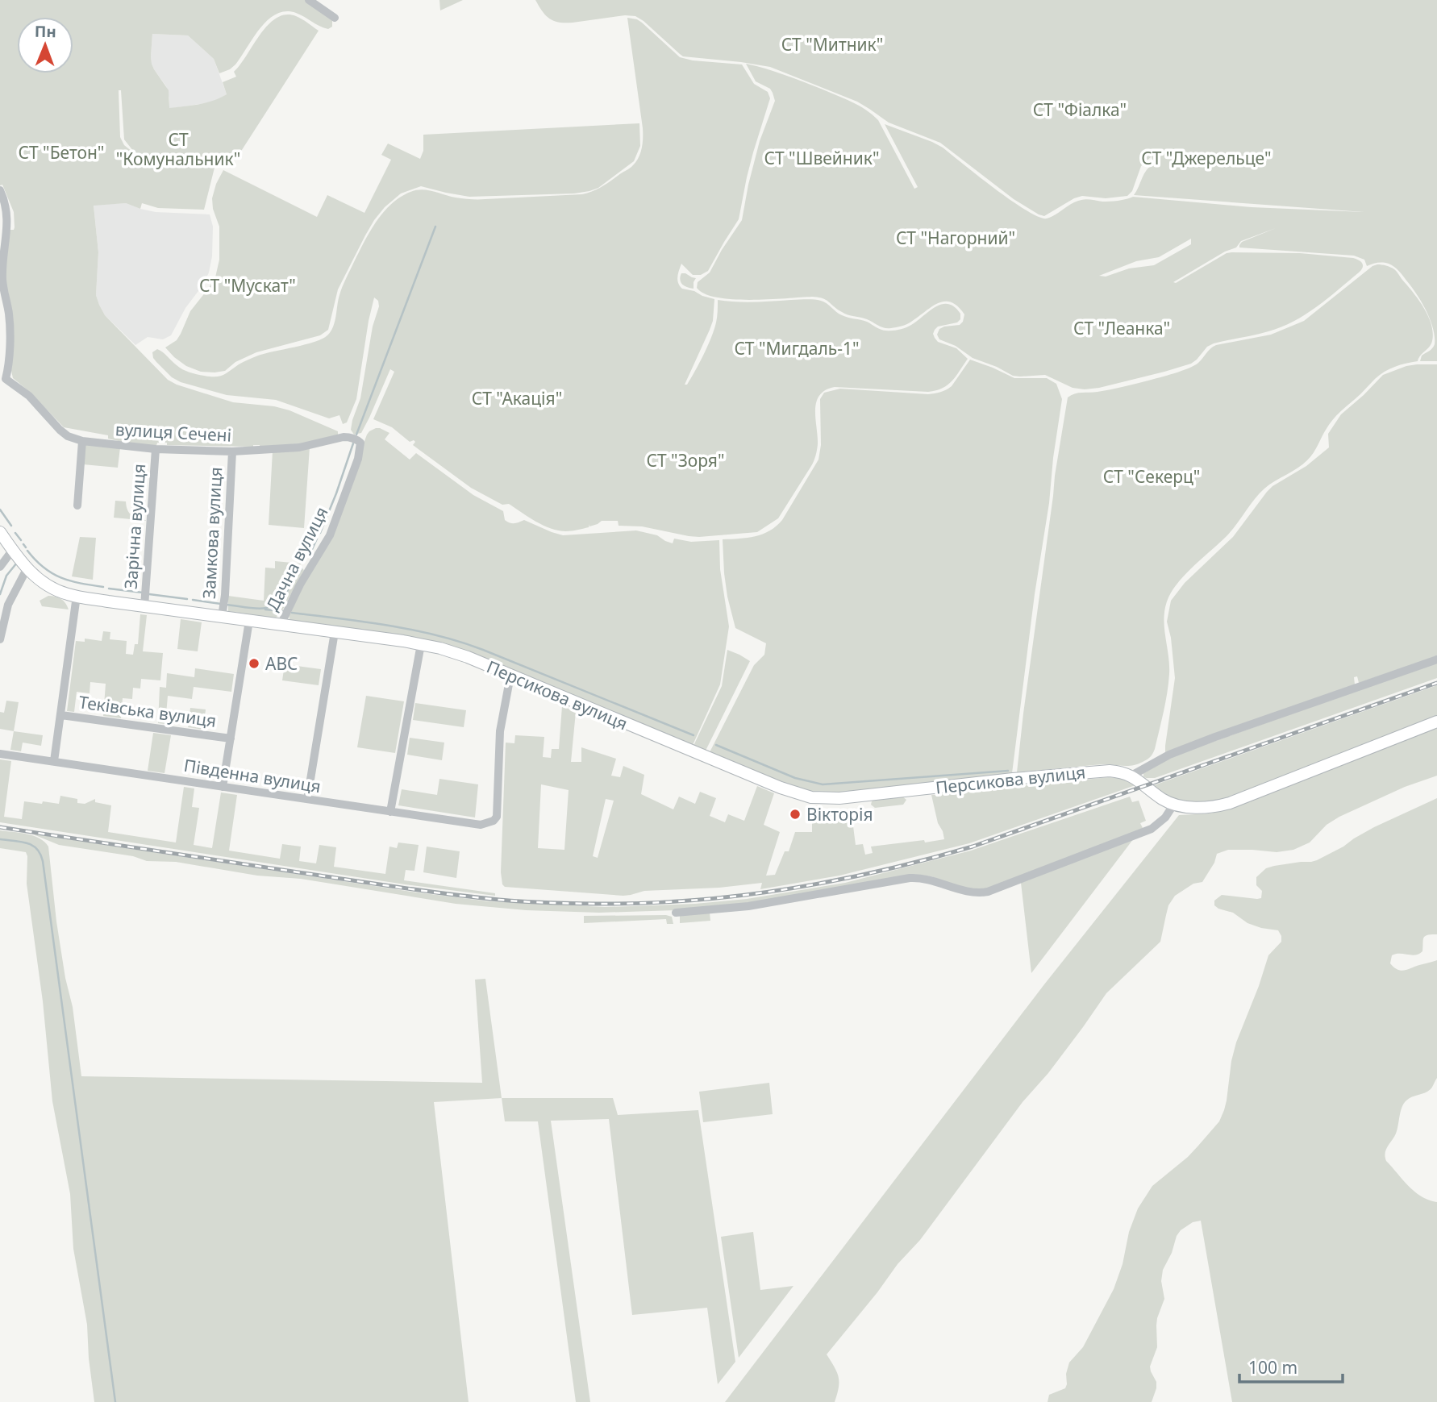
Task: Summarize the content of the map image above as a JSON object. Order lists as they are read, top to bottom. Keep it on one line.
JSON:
{"streets":{"main road":["Персикова вулиця"],"street":["вулиця Сечені","Зарічна вулиця","Замкова вулиця","Дачна вулиця","Теківська вулиця","Південна вулиця"]},"crossings":[["вулиця Сечені","Зарічна вулиця"],["вулиця Сечені","Замкова вулиця"],["вулиця Сечені","Дачна вулиця"],["Зарічна вулиця","Персикова вулиця"],["Замкова вулиця","Персикова вулиця"],["Дачна вулиця","Персикова вулиця"],["Персикова вулиця","Теківська вулиця"],["Персикова вулиця","Південна вулиця"],["Теківська вулиця","Південна вулиця"]],"parks":["СТ \"Митник\"","СТ \"Фіалка\"","СТ \"Комунальник\"","СТ \"Бетон\"","СТ \"Швейник\"","СТ \"Джерельце\"","СТ \"Нагорний\"","СТ \"Мускат\"","СТ \"Леанка\"","СТ \"Мигдаль-1\"","СТ \"Акація\"","СТ \"Зоря\"","СТ \"Секерц\""],"places":["ABC","Вікторія"],"scale_bar":"100 m","north":"top"}
